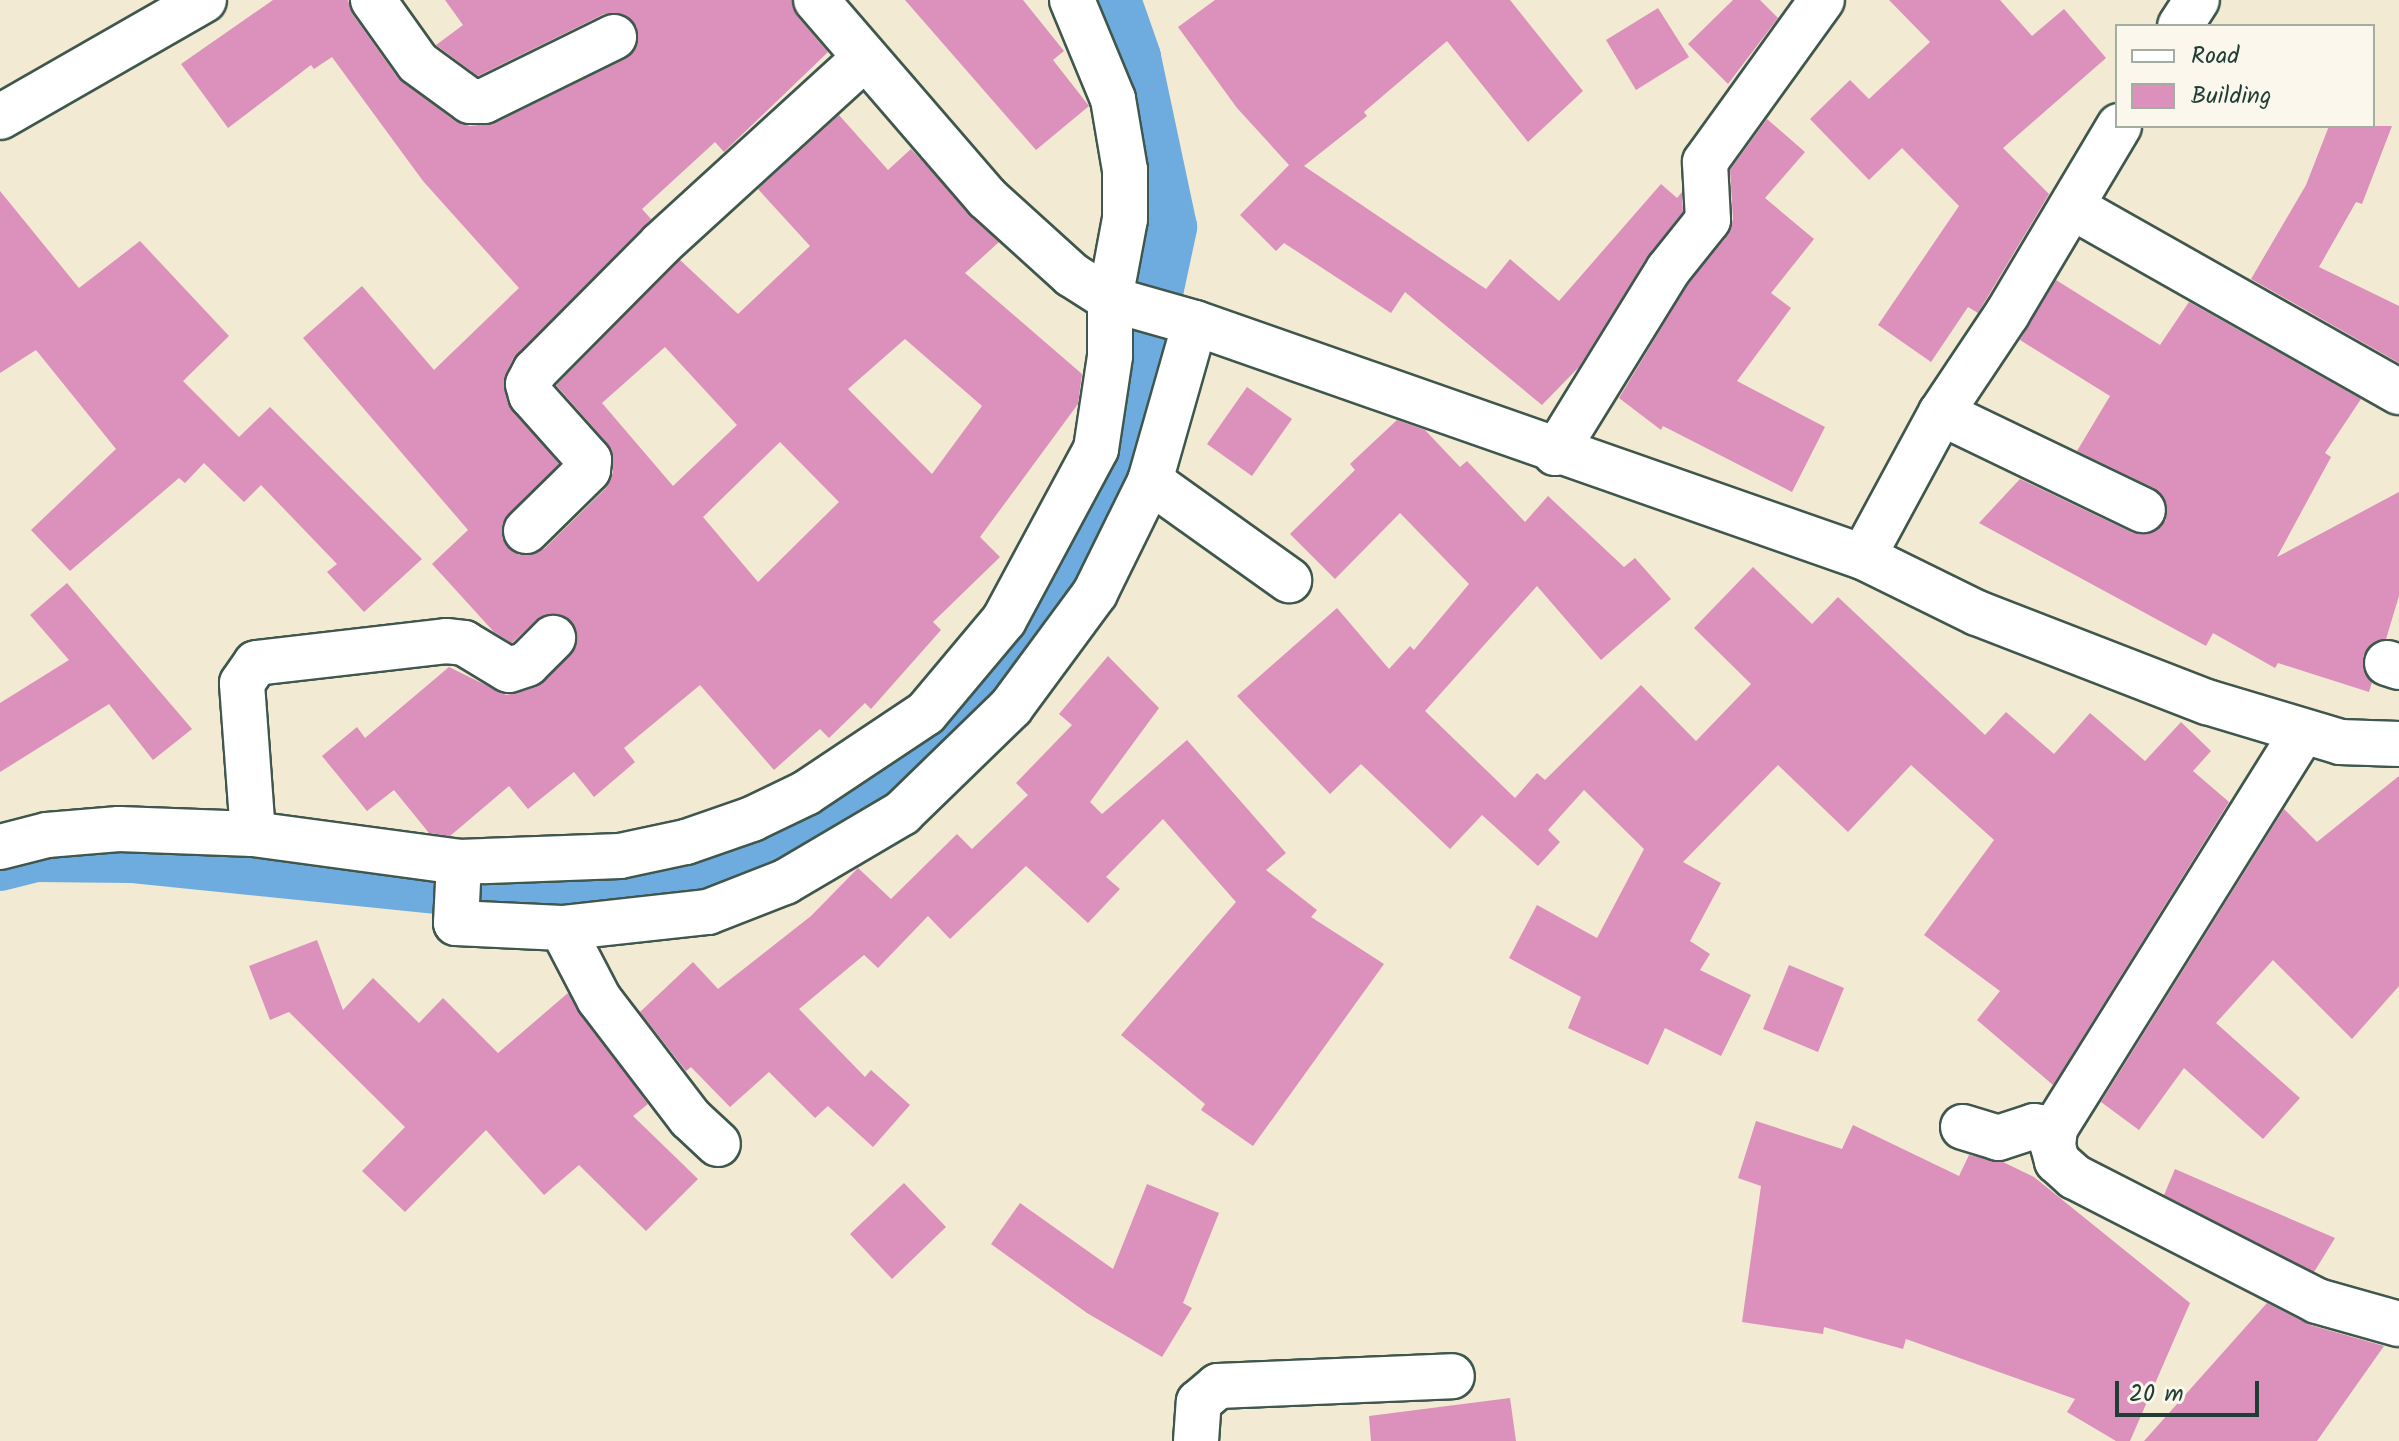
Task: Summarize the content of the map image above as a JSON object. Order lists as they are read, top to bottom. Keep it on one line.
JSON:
{"legend":["Road","Building"],"scale_bar":"20 m"}
